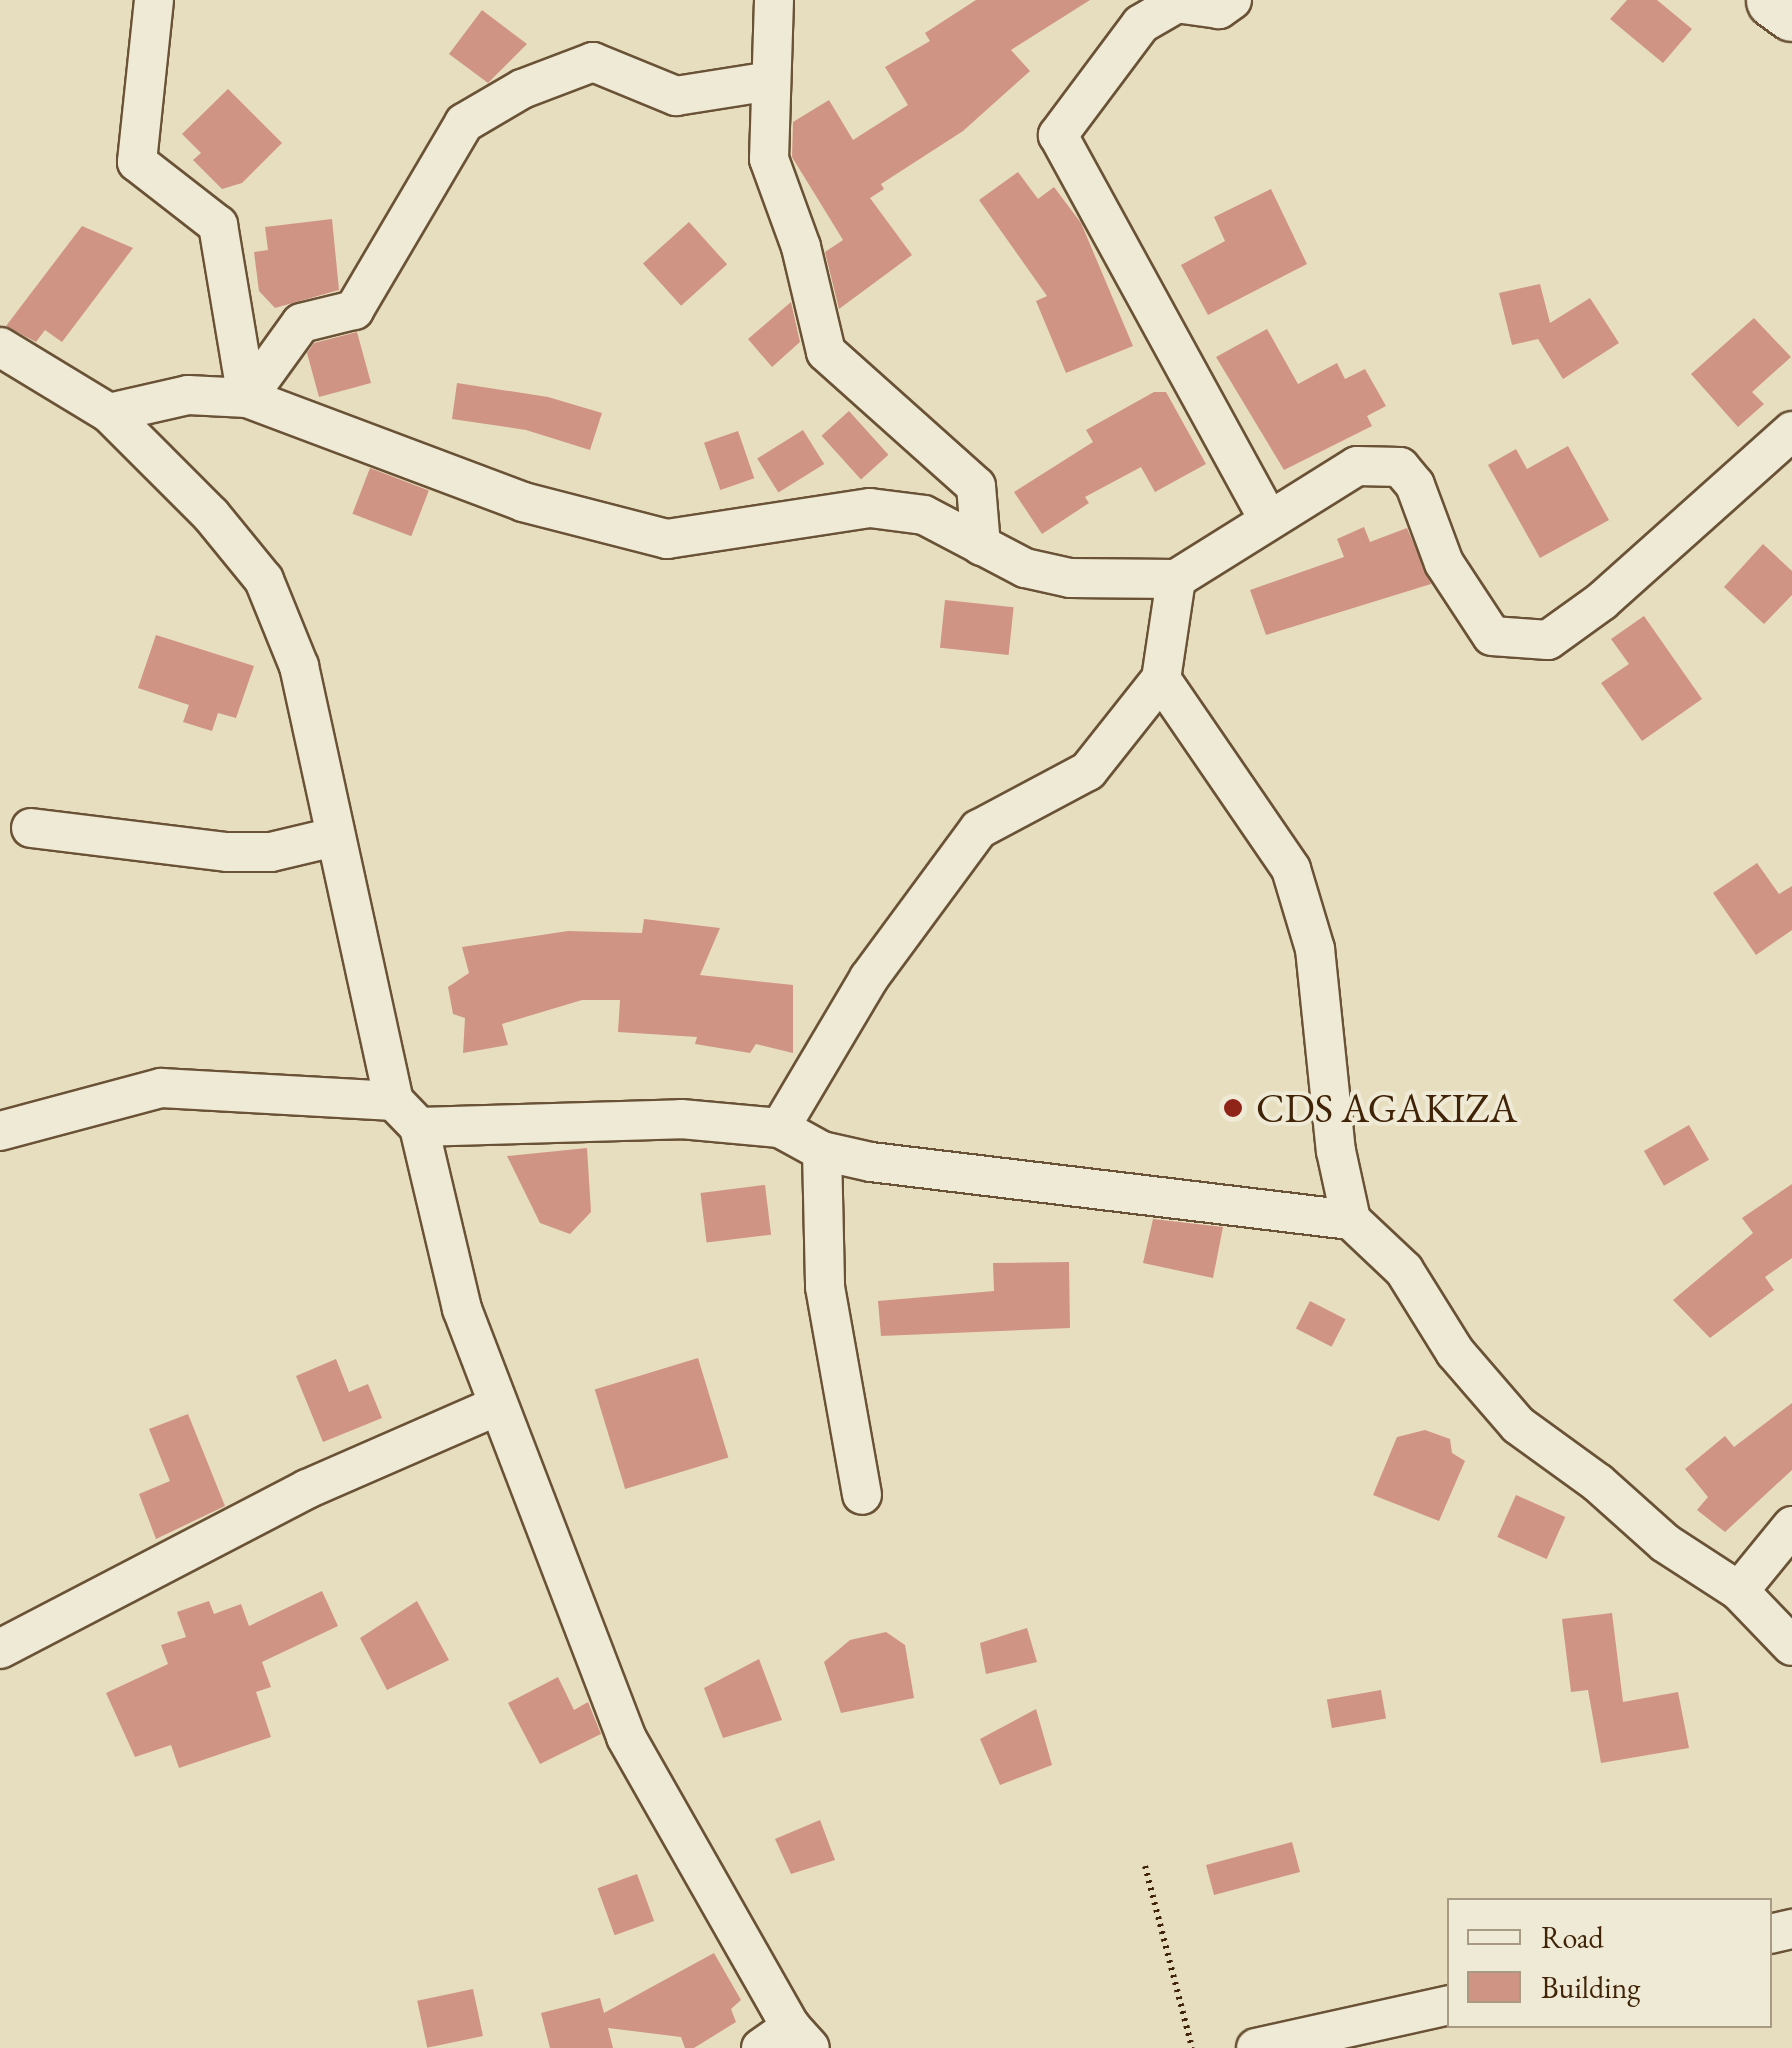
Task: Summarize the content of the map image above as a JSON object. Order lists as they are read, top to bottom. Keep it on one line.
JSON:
{"places":["CDS AGAKIZA"],"legend":["Road","Building"]}
